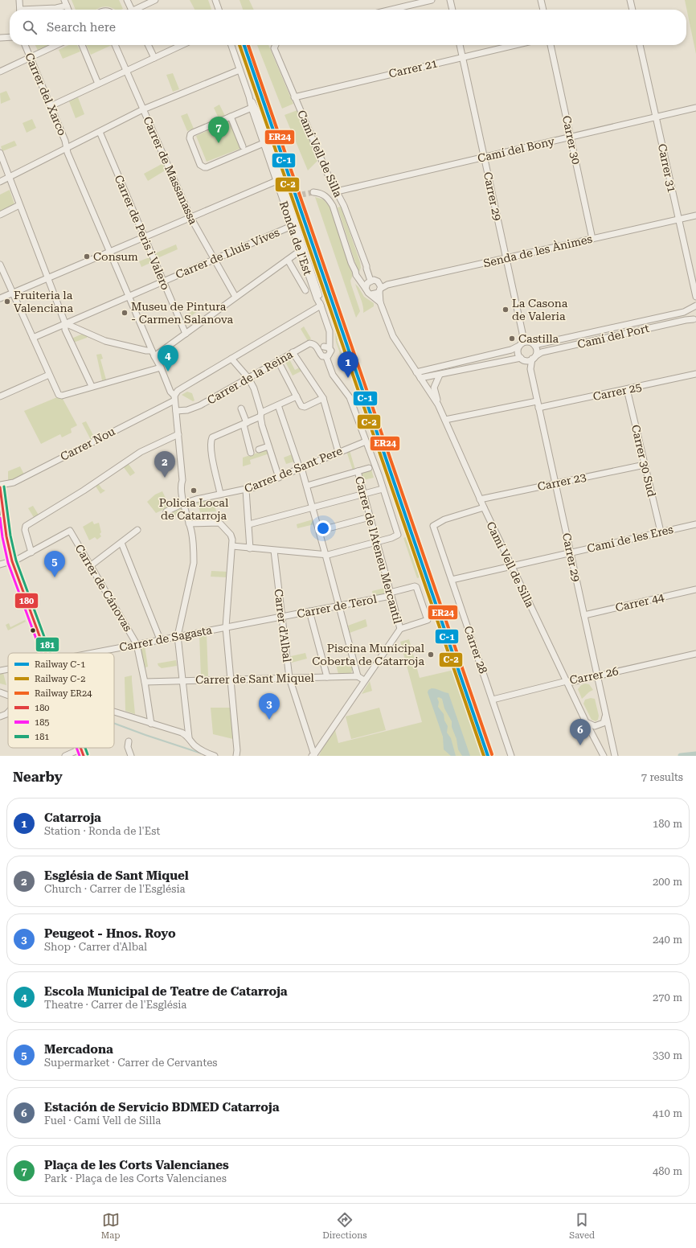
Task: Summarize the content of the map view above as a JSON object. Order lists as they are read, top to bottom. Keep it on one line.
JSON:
{"streets":{"street":["Carrer 21","Carrer del Xarco","Carrer 30","Camí del Bony","Camí Vell de Silla","Carrer 31","Carrer de Massanassa","Carrer 29","Carrer de Peris i Valero","Ronda de l'Est","Senda de les Ànimes","Carrer de Lluís Vives","Camí del Port","Carrer de la Reina","Carrer 25","Carrer Nou","Carrer 30 Sud","Carrer de Sant Pere","Carrer 23","Camí de les Eres","Carrer de l'Ateneu Mercantil","Carrer de Cánovas","Carrer 44","Carrer de Terol","Carrer d'Albal","Carrer de Sagasta","Carrer 28","Carrer 26","Carrer de Sant Miquel"]},"crossings":[["Carrer 21","Camí Vell de Silla"],["Carrer 21","Carrer 29"],["Carrer del Xarco","Carrer de Lluís Vives"],["Carrer del Xarco","Carrer Nou"],["Carrer 30","Camí del Bony"],["Carrer 30","Senda de les Ànimes"],["Camí del Bony","Camí Vell de Silla"],["Camí del Bony","Carrer 31"],["Camí del Bony","Carrer 29"],["Camí Vell de Silla","Senda de les Ànimes"],["Camí Vell de Silla","Carrer 23"],["Camí Vell de Silla","Camí de les Eres"],["Camí Vell de Silla","Carrer 28"],["Camí Vell de Silla","Carrer 26"],["Carrer 31","Senda de les Ànimes"],["Carrer 31","Camí del Port"],["Carrer de Massanassa","Carrer de Lluís Vives"],["Carrer 29","Senda de les Ànimes"],["Carrer 29","Camí del Port"],["Carrer 29","Carrer 25"],["Carrer 29","Carrer 23"],["Carrer 29","Camí de les Eres"],["Carrer 29","Carrer 44"],["Carrer 29","Carrer 26"],["Carrer de Peris i Valero","Carrer de Lluís Vives"],["Ronda de l'Est","Carrer de Lluís Vives"],["Ronda de l'Est","Carrer de la Reina"],["Ronda de l'Est","Carrer Nou"],["Carrer 25","Carrer 30 Sud"],["Carrer 30 Sud","Carrer 23"],["Carrer 30 Sud","Camí de les Eres"],["Camí de les Eres","Carrer 28"],["Carrer de l'Ateneu Mercantil","Carrer de Terol"],["Carrer de Cánovas","Carrer de Sagasta"],["Carrer de Terol","Carrer d'Albal"],["Carrer de Terol","Carrer de Sagasta"],["Carrer d'Albal","Carrer de Sagasta"],["Carrer d'Albal","Carrer de Sant Miquel"],["Carrer 28","Carrer 26"]],"places":["Consum","Fruiteria la Valenciana","La Casona de Valeria","Museu de Pintura - Carmen Salanova","Castilla","Policia Local de Catarroja","Piscina Municipal Coberta de Catarroja"],"lines":["rail line C-1","rail line C-2","rail line ER24","transit line 181","transit line 180","transit line 185"],"legend":["Railway C-1","Railway C-2","Railway ER24","180","185","181"],"page":{"search":"Search here","pins":["7","4","1","2","5","3","6"],"heading":["Nearby","7 results"],"list":[{"mark":"1","name":"Catarroja","note":"Station · Ronda de l'Est","value":"180 m"},{"mark":"2","name":"Església de Sant Miquel","note":"Church · Carrer de l'Església","value":"200 m"},{"mark":"3","name":"Peugeot - Hnos. Royo","note":"Shop · Carrer d'Albal","value":"240 m"},{"mark":"4","name":"Escola Municipal de Teatre de Catarroja","note":"Theatre · Carrer de l'Església","value":"270 m"},{"mark":"5","name":"Mercadona","note":"Supermarket · Carrer de Cervantes","value":"330 m"},{"mark":"6","name":"Estación de Servicio BDMED Catarroja","note":"Fuel · Camí Vell de Silla","value":"410 m"},{"mark":"7","name":"Plaça de les Corts Valencianes","note":"Park · Plaça de les Corts Valencianes","value":"480 m"}],"nav":["Map","Directions","Saved"]}}
